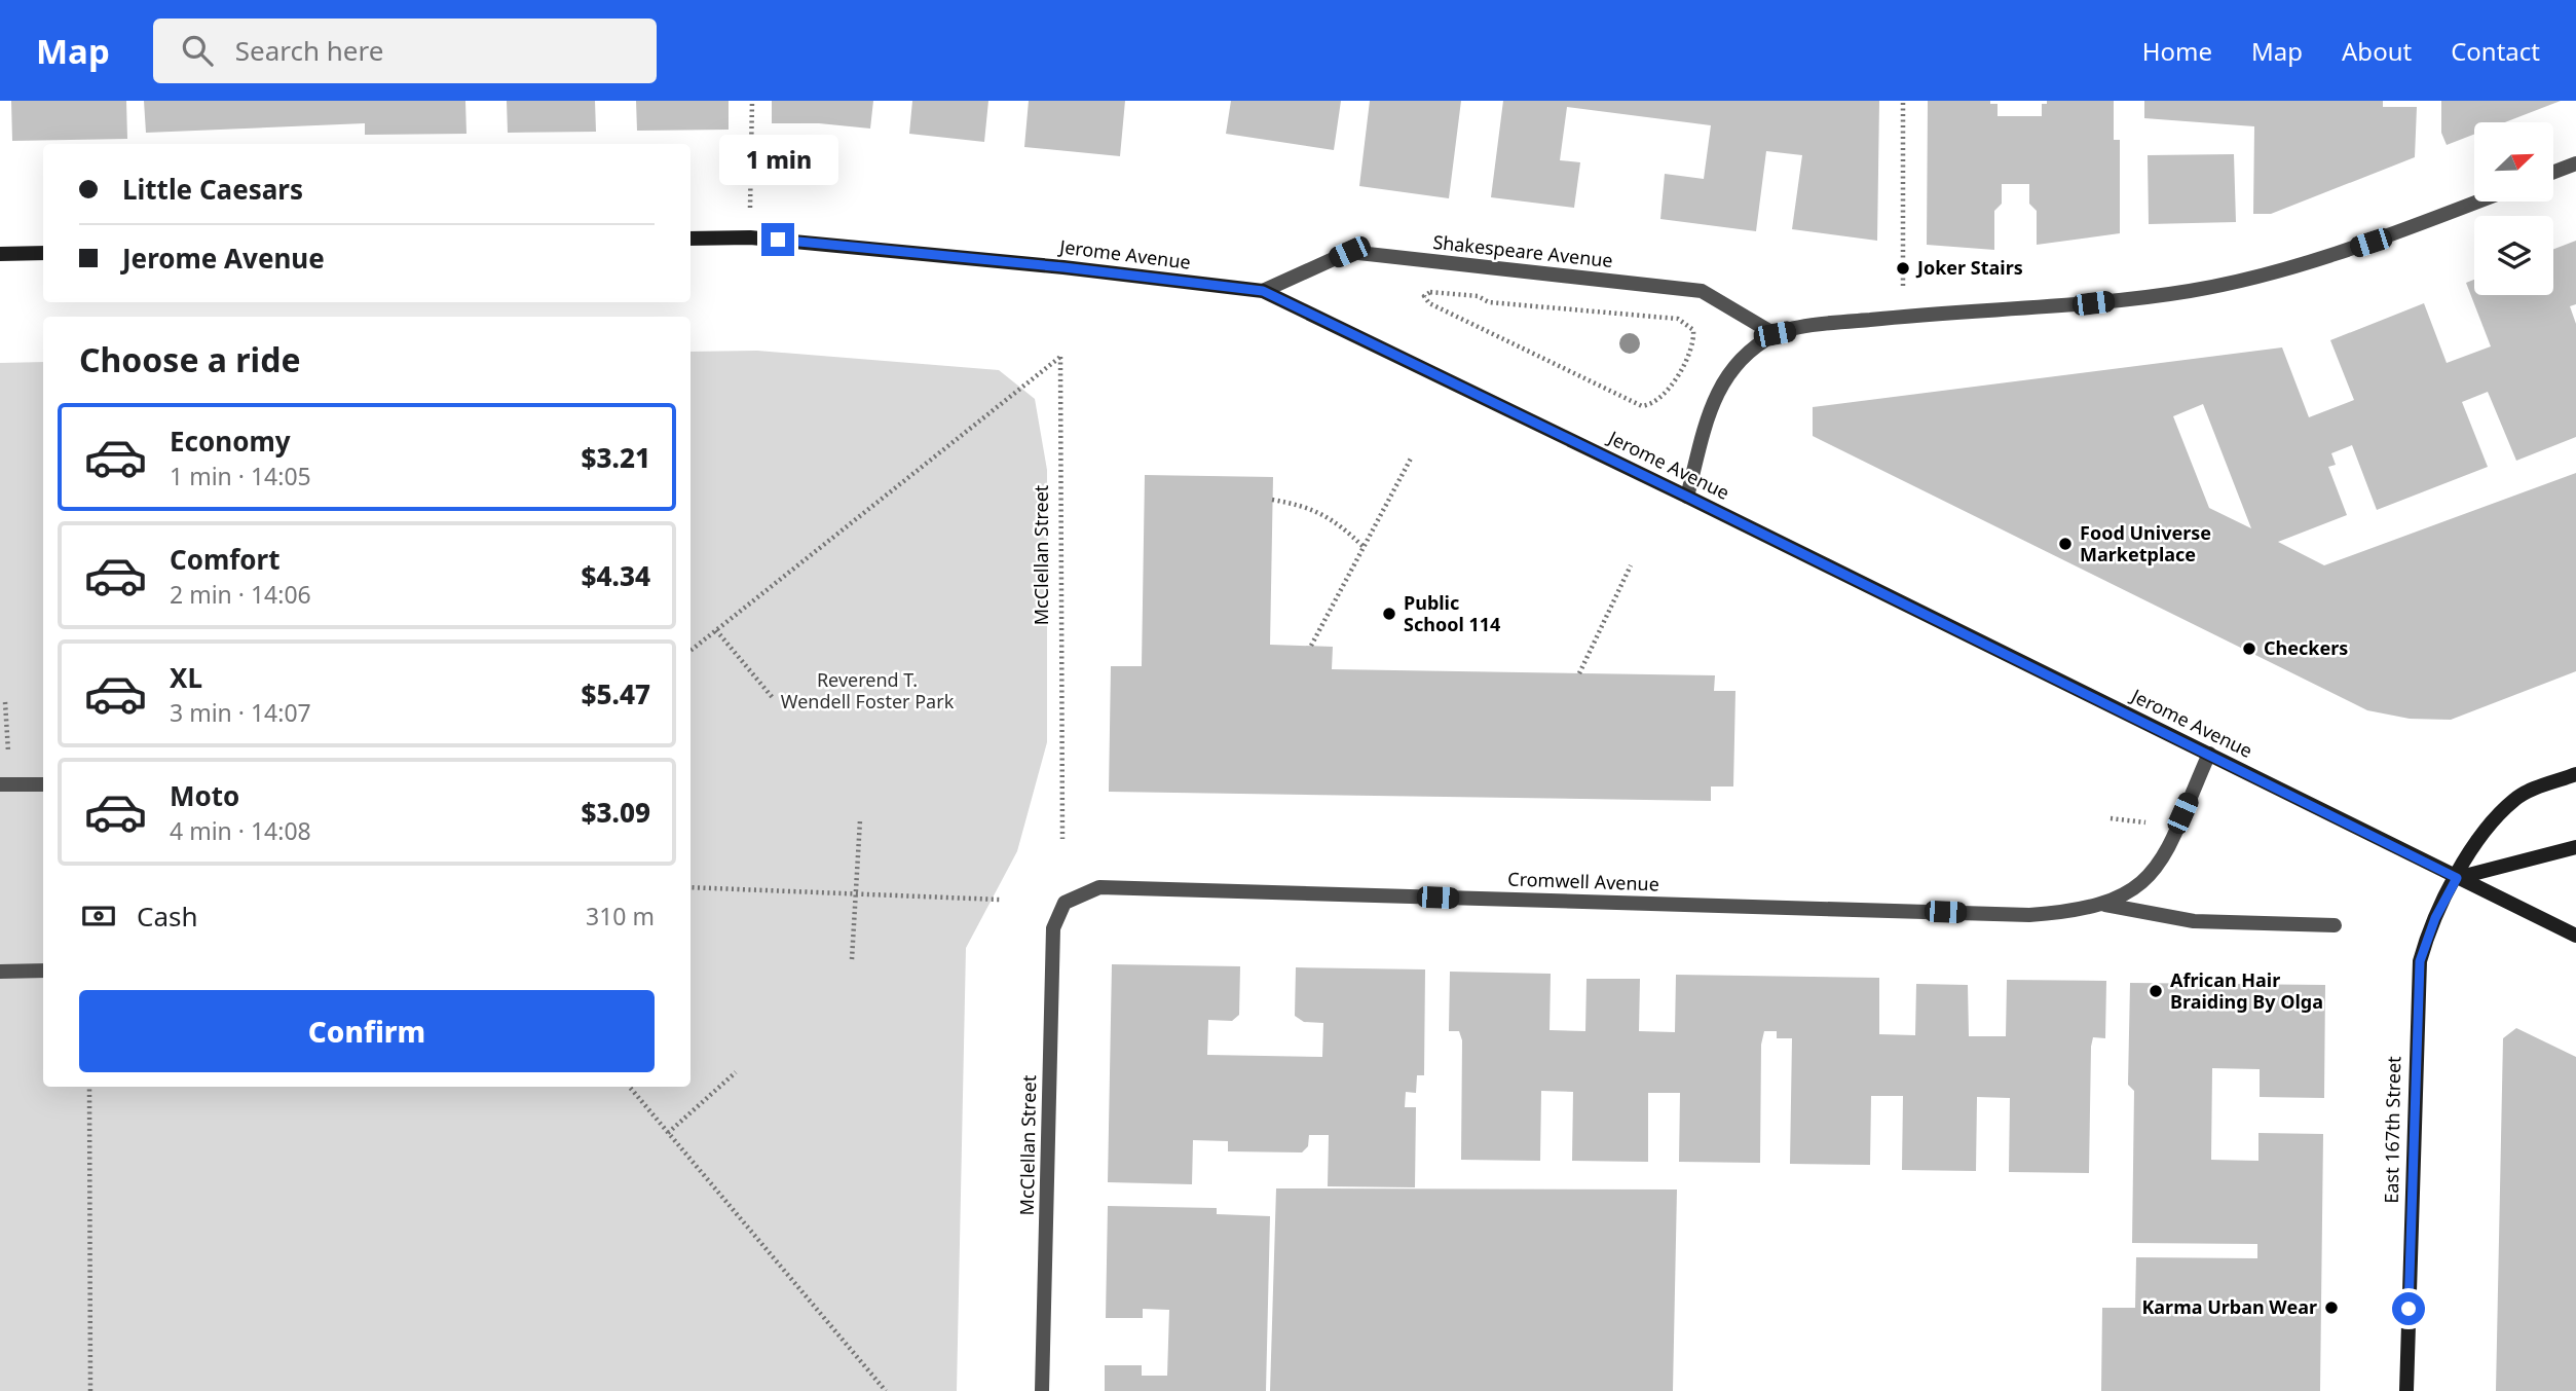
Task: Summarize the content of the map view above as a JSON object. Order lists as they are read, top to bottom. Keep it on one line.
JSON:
{"streets":{"main road":["Jerome Avenue","East 167th Street"],"street":["Shakespeare Avenue","McClellan Street","Cromwell Avenue"]},"crossings":[["Shakespeare Avenue","Jerome Avenue"],["Jerome Avenue","Cromwell Avenue"],["Jerome Avenue","East 167th Street"],["McClellan Street","Cromwell Avenue"]],"parks":["Reverend T. Wendell Foster Park"],"places":["Joker Stairs","Food Universe Marketplace","Public School 114","Checkers","African Hair Braiding By Olga","Karma Urban Wear"],"north":"top right","page":{"header":"Map","search":"Search here","nav":["Home","Map","About","Contact"],"bubble":"1 min","banner":["Little Caesars","Jerome Avenue"],"heading":"Choose a ride","list":[{"name":"Economy","note":"1 min · 14:05","value":"$3.21"},{"name":"Comfort","note":"2 min · 14:06","value":"$4.34"},{"name":"XL","note":"3 min · 14:07","value":"$5.47"},{"name":"Moto","note":"4 min · 14:08","value":"$3.09"}],"pay":["Cash","310 m"],"buttons":"Confirm"}}
